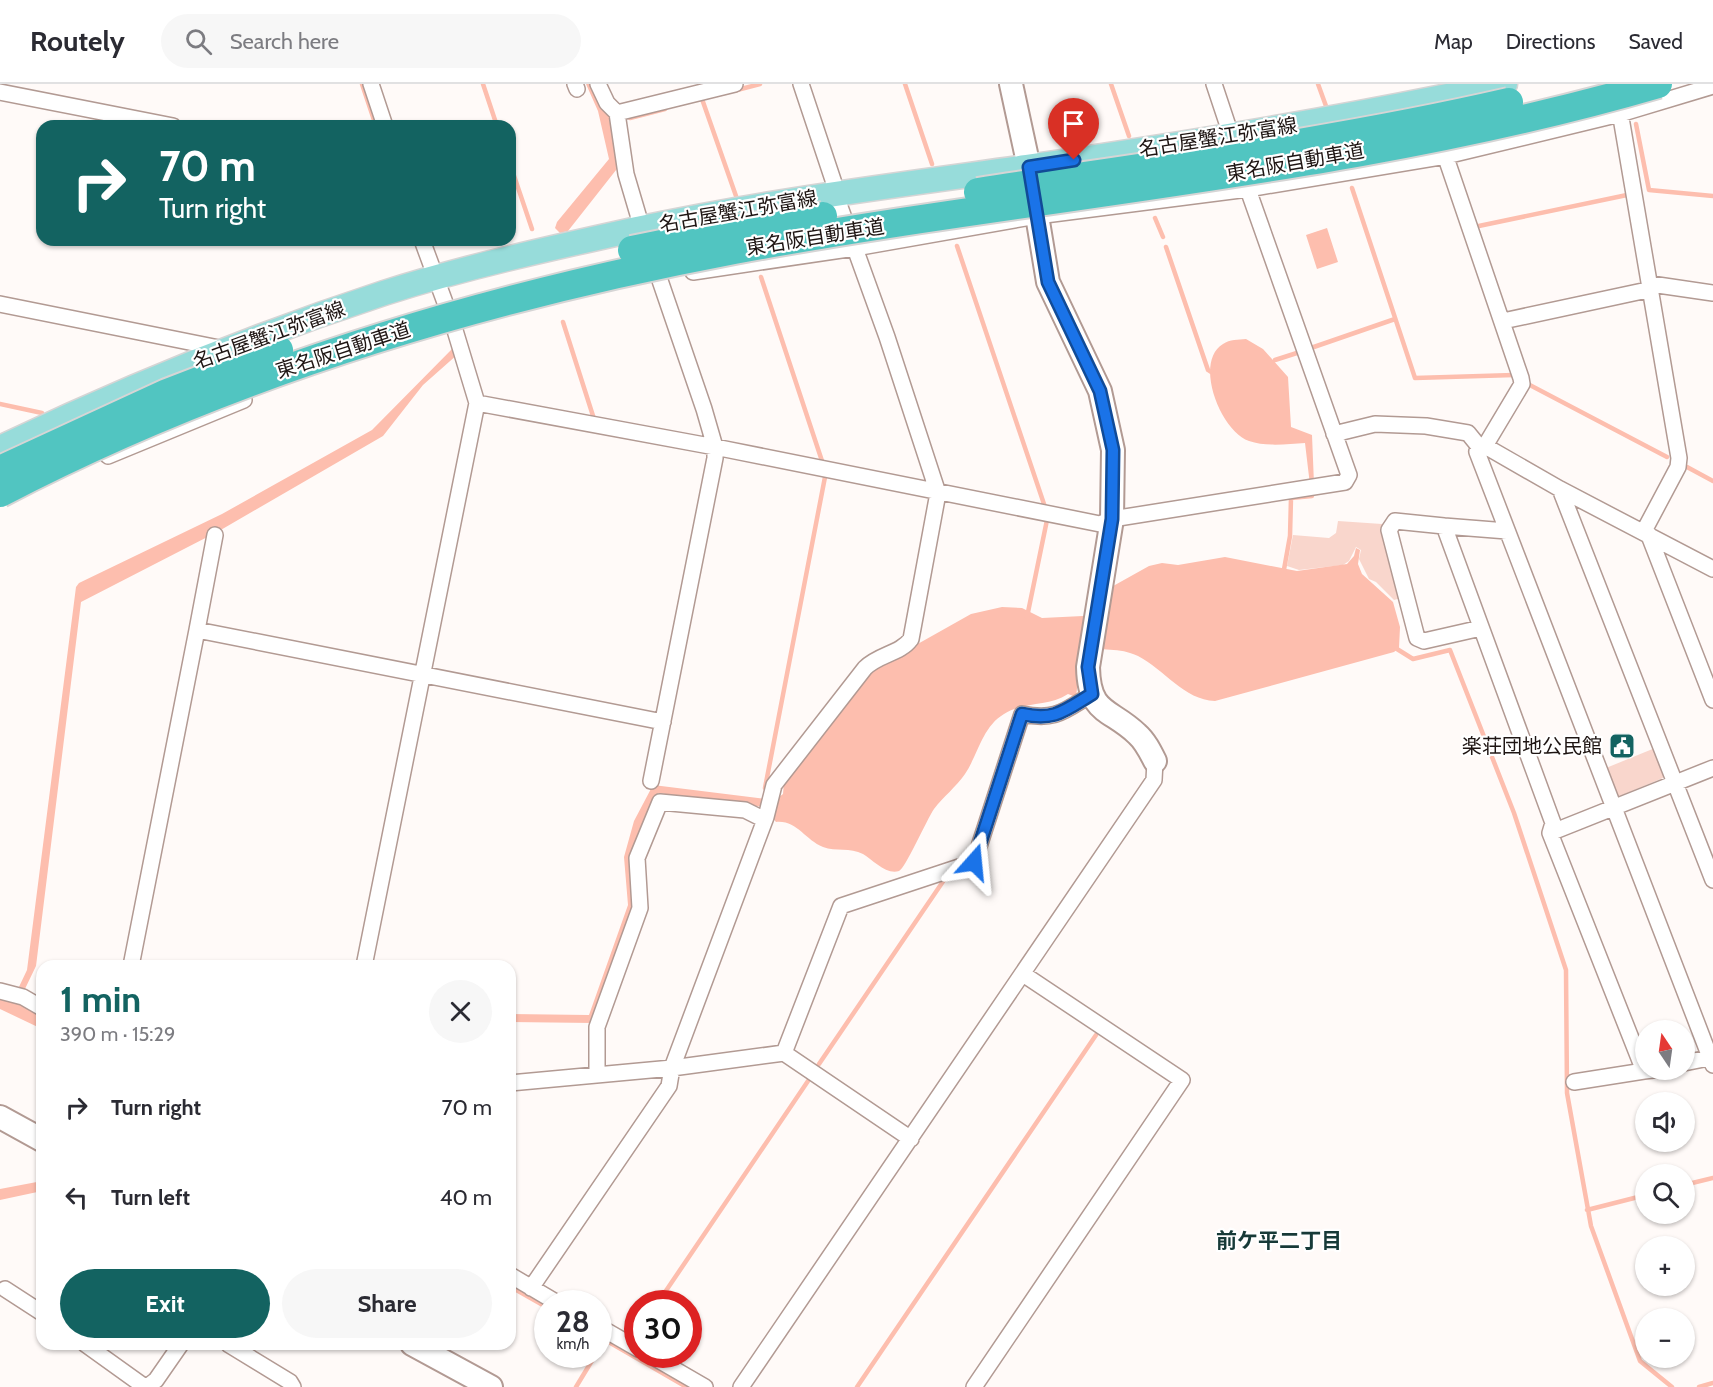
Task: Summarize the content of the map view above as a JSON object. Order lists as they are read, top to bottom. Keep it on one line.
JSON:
{"streets":{"highway":["東名阪自動車道"],"main road":["名古屋蟹江弥富線"]},"districts":["前ケ平二丁目"],"places":{"public building":["楽荘団地公民館"]},"north":"top","page":{"header":"Routely","search":"Search here","nav":["Map","Directions","Saved"],"turn":["70 m","Turn right"],"heading":["1 min","390 m · 15:29"],"map_buttons":["+","−"],"list":[{"name":"Turn right","value":"70 m"},{"name":"Turn left","value":"40 m"}],"buttons":["Exit","Share"],"speed":"28 km/h","limit":"30"}}
